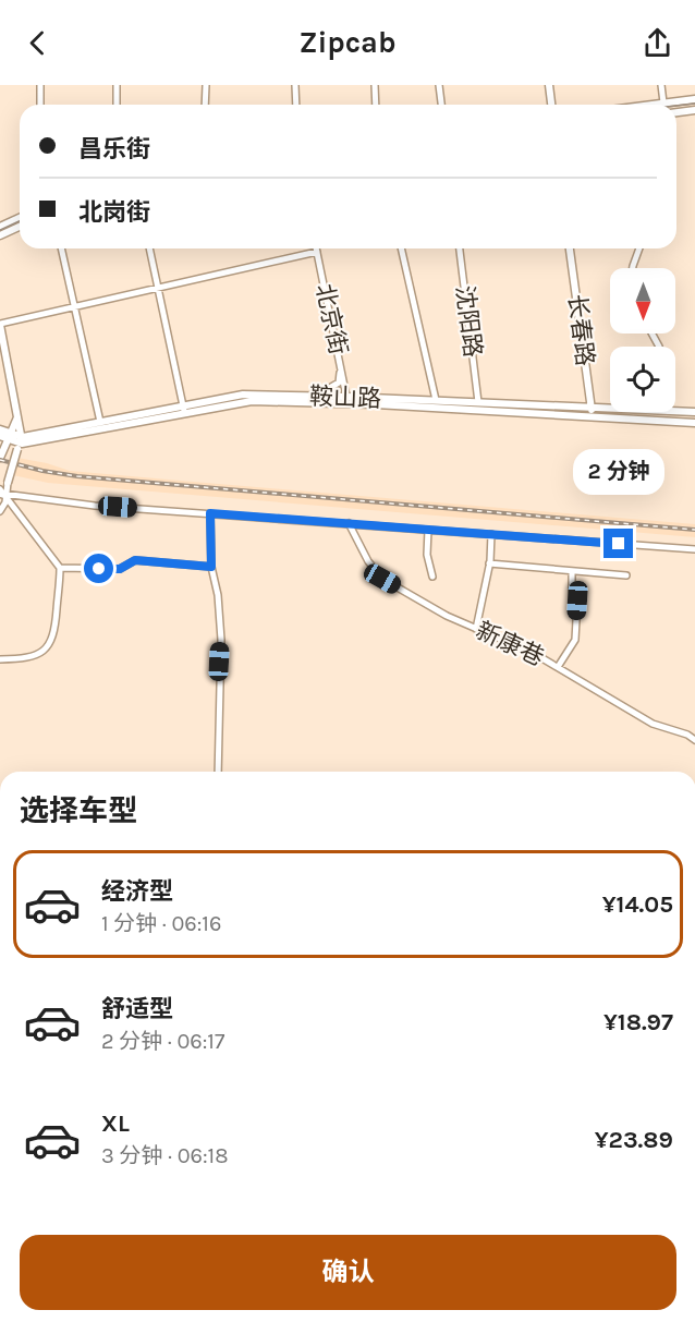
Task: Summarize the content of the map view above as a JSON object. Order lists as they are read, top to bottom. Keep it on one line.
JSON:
{"streets":{"main road":["长春路","鞍山路"],"street":["北京街","沈阳路","新康巷"]},"crossings":[["北京街","鞍山路"],["沈阳路","鞍山路"],["长春路","鞍山路"]],"north":"bottom","page":{"header":"Zipcab","banner":["昌乐街","北岗街"],"bubble":"2 分钟","heading":"选择车型","list":[{"name":"经济型","note":"1 分钟 · 06:16","value":"¥14.05"},{"name":"舒适型","note":"2 分钟 · 06:17","value":"¥18.97"},{"name":"XL","note":"3 分钟 · 06:18","value":"¥23.89"}],"buttons":"确认"}}
